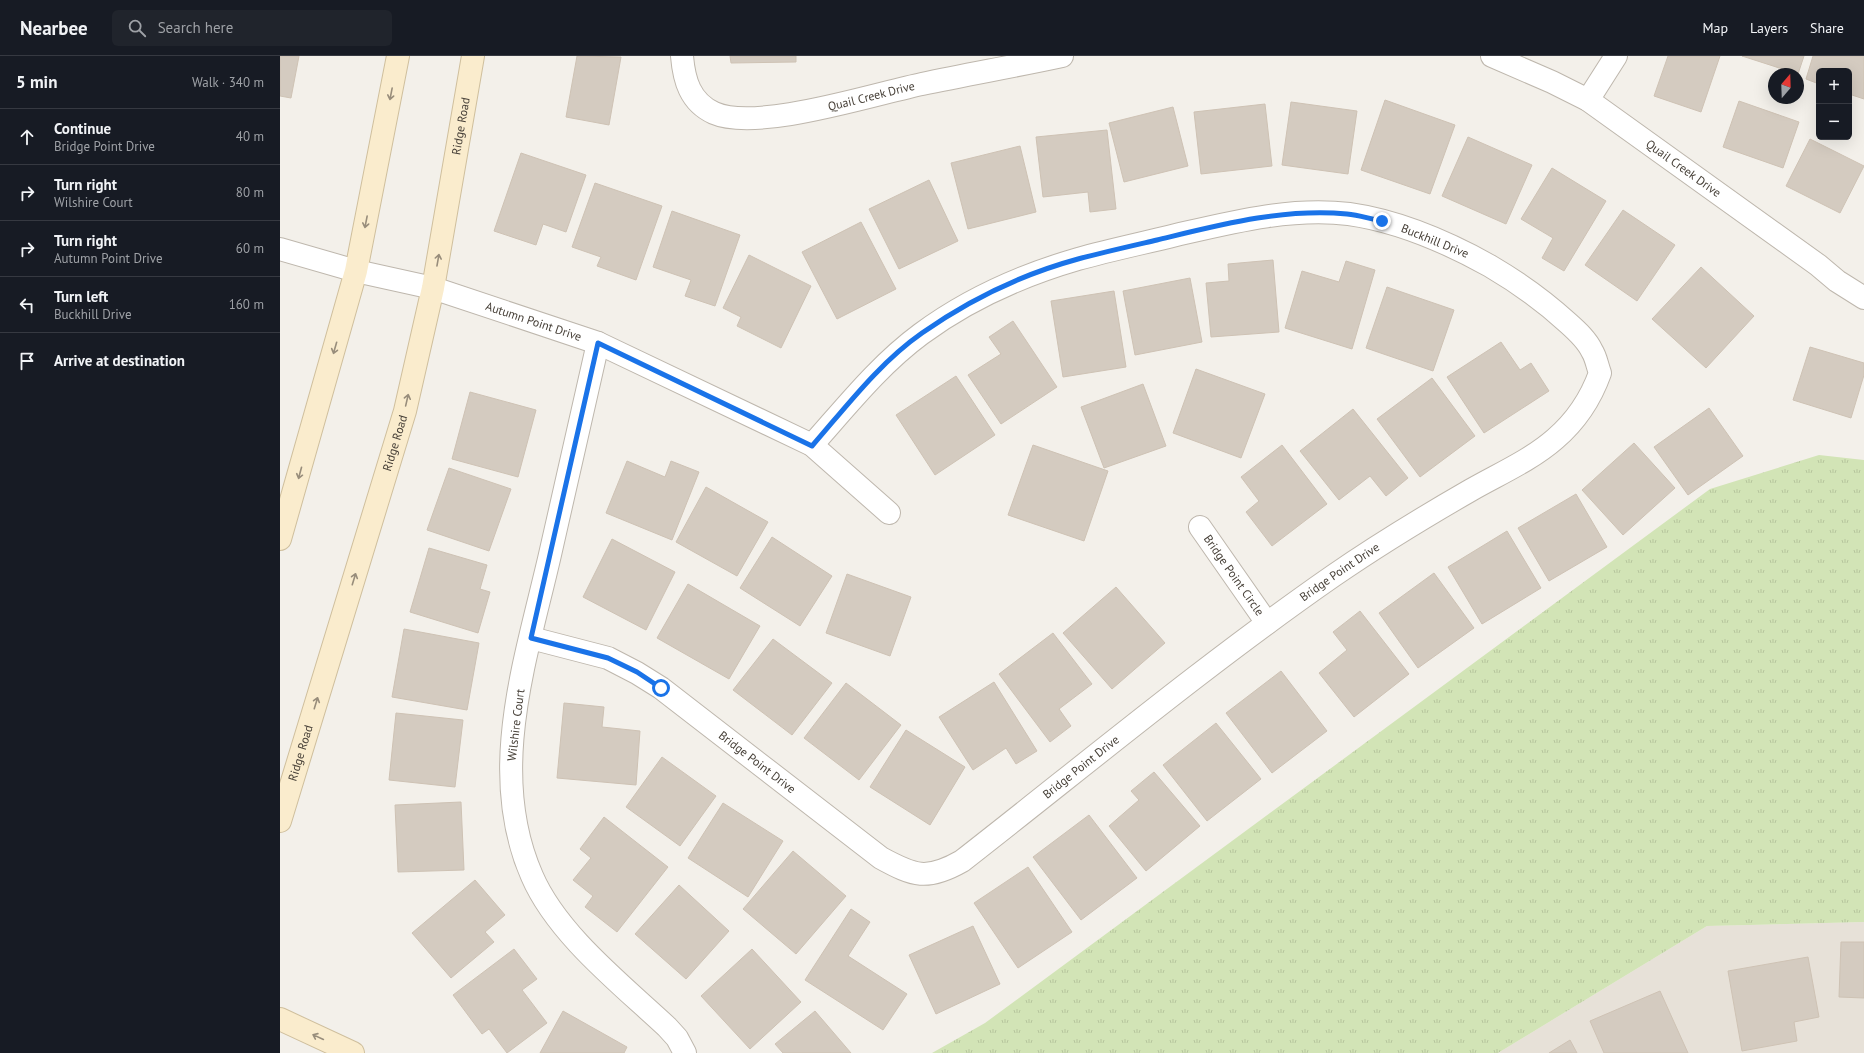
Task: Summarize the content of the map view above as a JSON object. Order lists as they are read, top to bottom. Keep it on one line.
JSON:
{"streets":{"main road":["Ridge Road"],"street":["Quail Creek Drive","Buckhill Drive","Autumn Point Drive","Bridge Point Drive","Bridge Point Circle","Wilshire Court"]},"crossings":[["Ridge Road","Autumn Point Drive"],["Buckhill Drive","Autumn Point Drive"],["Buckhill Drive","Bridge Point Drive"],["Autumn Point Drive","Wilshire Court"],["Bridge Point Drive","Bridge Point Circle"],["Bridge Point Drive","Wilshire Court"]],"north":"top","page":{"header":"Nearbee","search":"Search here","nav":["Map","Layers","Share"],"heading":["5 min","Walk · 340 m"],"map_buttons":["+","−"],"list":[["Continue","Bridge Point Drive","40 m"],["Turn right","Wilshire Court","80 m"],["Turn right","Autumn Point Drive","60 m"],["Turn left","Buckhill Drive","160 m"],"Arrive at destination"]}}
